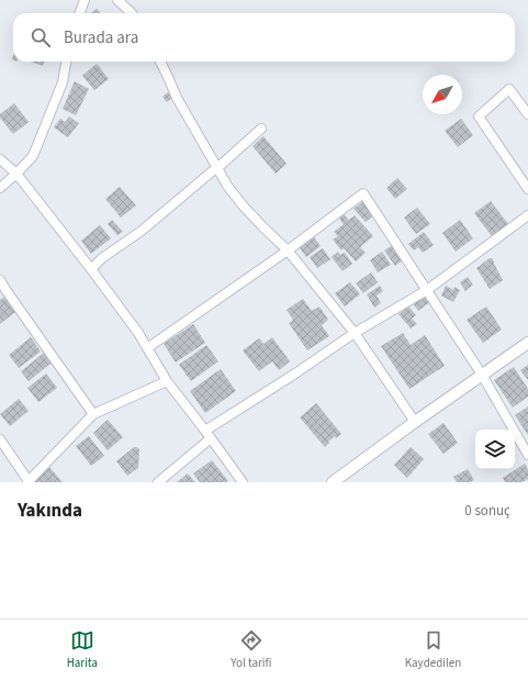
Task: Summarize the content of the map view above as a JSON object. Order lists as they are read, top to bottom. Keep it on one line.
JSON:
{"north":"bottom left","page":{"search":"Burada ara","heading":["Yakında","0 sonuç"],"nav":["Harita","Yol tarifi","Kaydedilen"]}}
